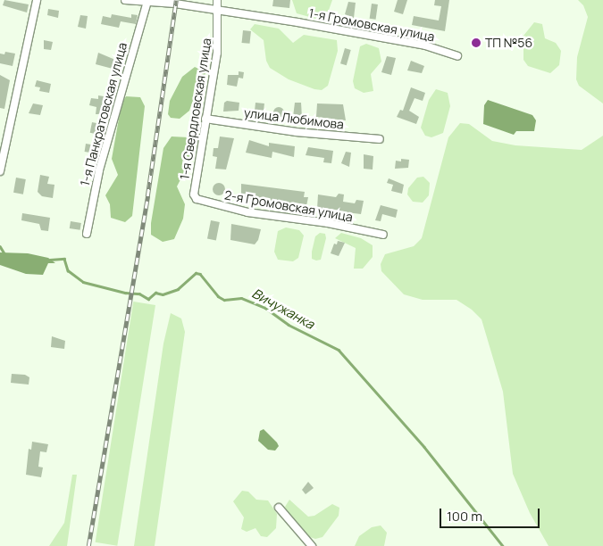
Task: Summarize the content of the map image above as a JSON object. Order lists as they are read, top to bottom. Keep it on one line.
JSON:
{"streets":{"street":["1-я Громовская улица","1-я Свердловская улица","1-я Панкратовская улица","улица Любимова","2-я Громовская улица"]},"crossings":[["1-я Громовская улица","1-я Свердловская улица"],["1-я Громовская улица","1-я Панкратовская улица"],["1-я Свердловская улица","улица Любимова"],["1-я Свердловская улица","2-я Громовская улица"]],"water":["Вичужанка"],"places":["ТП №56"],"scale_bar":"100 m"}
